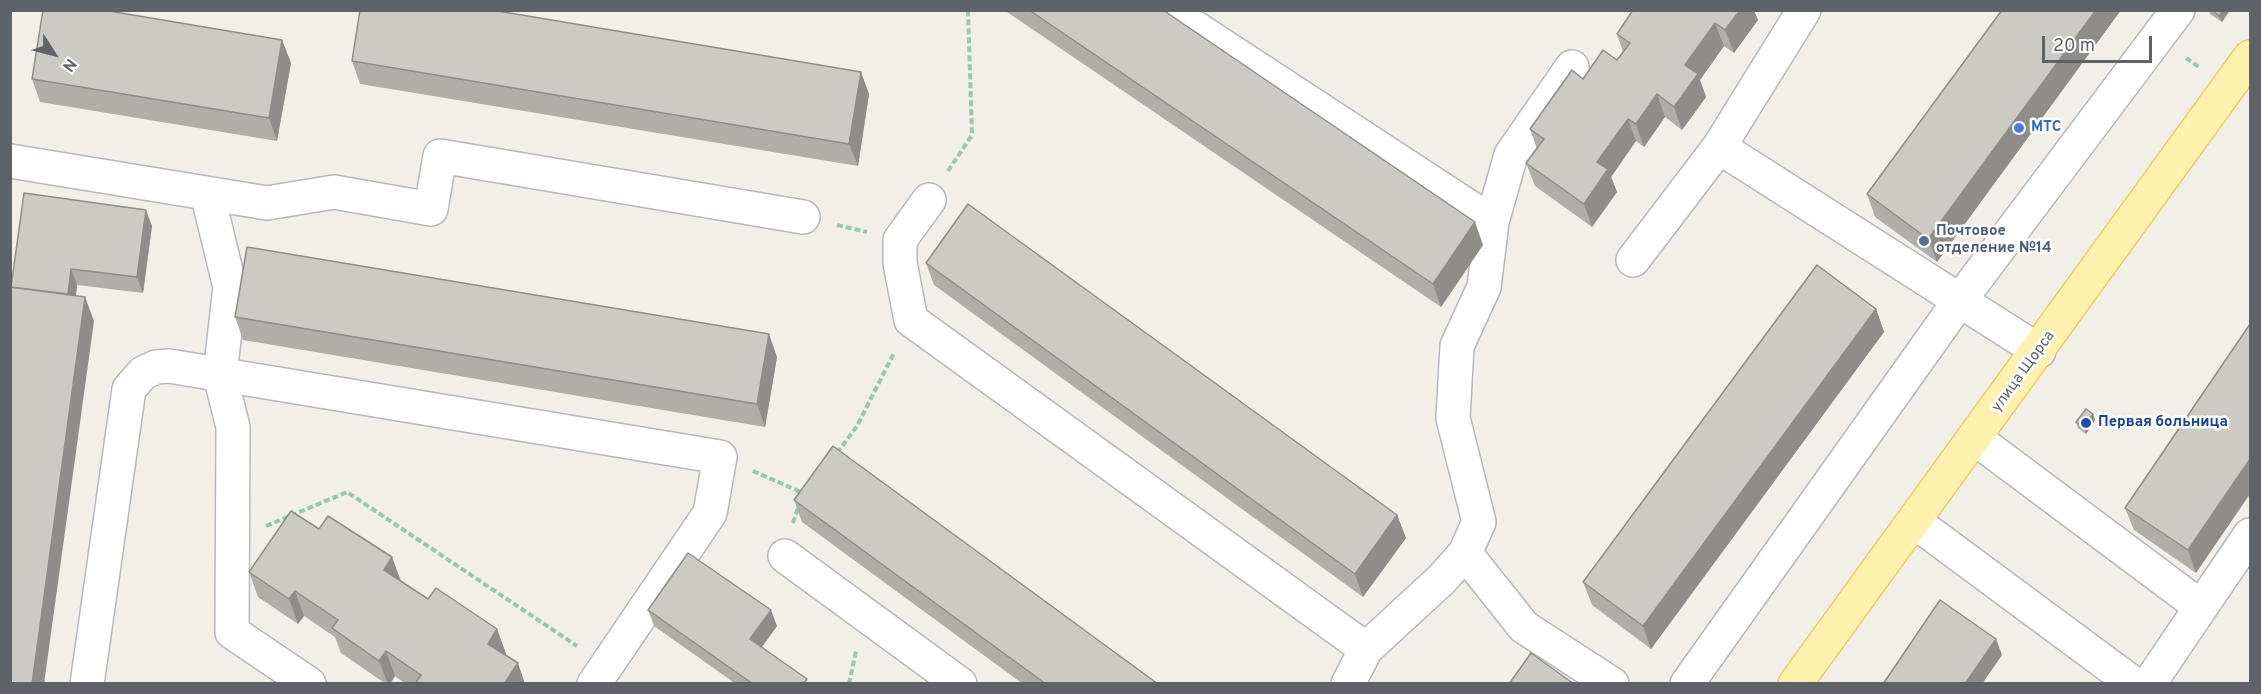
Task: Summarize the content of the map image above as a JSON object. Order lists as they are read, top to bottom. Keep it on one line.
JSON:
{"streets":{"main road":["улица Щорса"]},"places":["МТС","Почтовое отделение №14","Первая больница"],"scale_bar":"20 m","north":"bottom right"}
